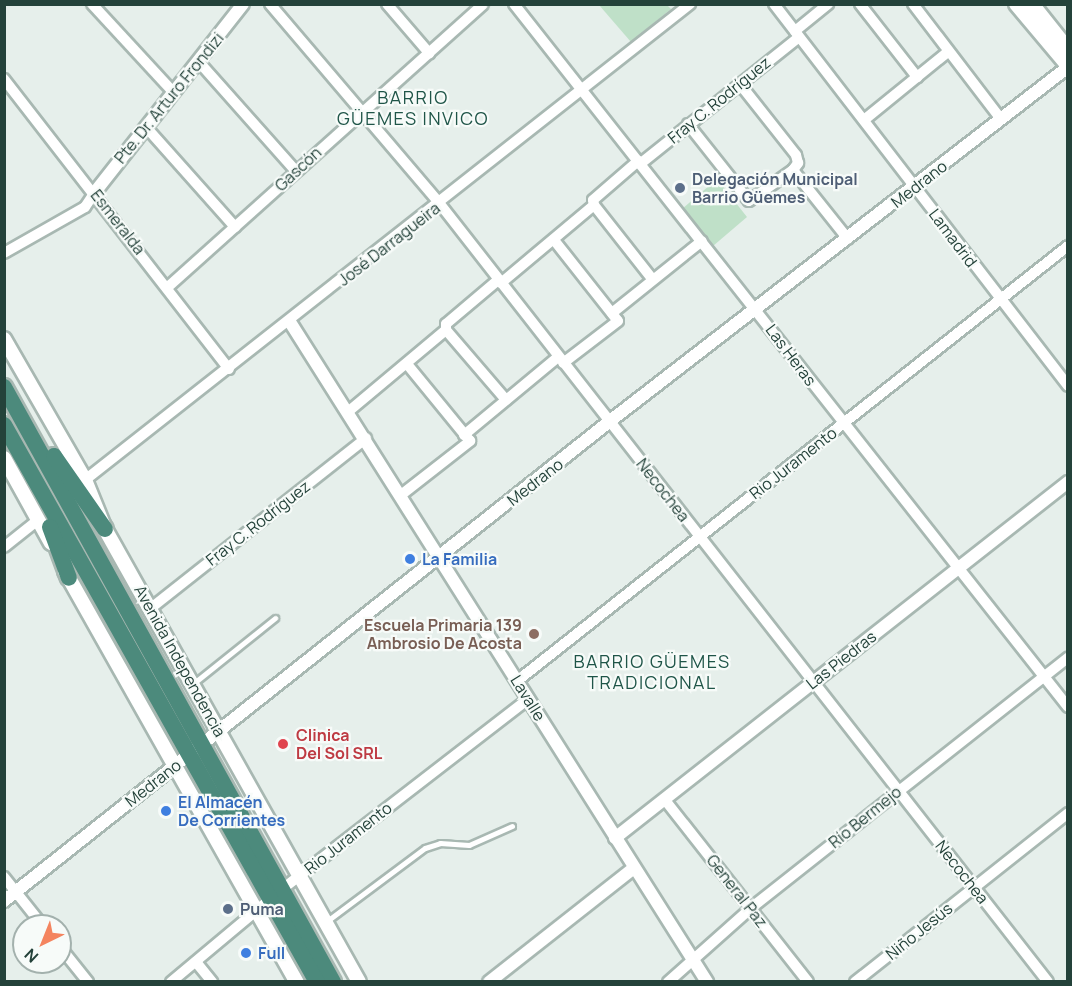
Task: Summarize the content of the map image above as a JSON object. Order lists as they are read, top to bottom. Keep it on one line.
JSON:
{"streets":{"highway":["Avenida Independencia"],"street":["Pte. Dr. Arturo Frondizi","Fray C. Rodríguez","Gascón","Medrano","Esmeralda","Lamadrid","José Darragueira","Las Heras","Rio Juramento","Necochea","Las Piedras","Lavalle","Río Bermejo","General Paz","Niño Jesús"]},"crossings":[["Pte. Dr. Arturo Frondizi","Esmeralda"],["Fray C. Rodríguez","Lamadrid"],["Fray C. Rodríguez","Las Heras"],["Fray C. Rodríguez","Avenida Independencia"],["Fray C. Rodríguez","Lavalle"],["Gascón","Esmeralda"],["Gascón","Necochea"],["Medrano","Lamadrid"],["Medrano","Las Heras"],["Medrano","Necochea"],["Medrano","Avenida Independencia"],["Medrano","Lavalle"],["Esmeralda","José Darragueira"],["Lamadrid","Rio Juramento"],["José Darragueira","Las Heras"],["José Darragueira","Necochea"],["José Darragueira","Avenida Independencia"],["José Darragueira","Lavalle"],["Las Heras","Rio Juramento"],["Las Heras","Las Piedras"],["Las Heras","Río Bermejo"],["Rio Juramento","Necochea"],["Rio Juramento","Avenida Independencia"],["Rio Juramento","Lavalle"],["Necochea","Las Piedras"],["Necochea","Río Bermejo"],["Necochea","Niño Jesús"],["Las Piedras","Lavalle"],["Las Piedras","General Paz"],["Lavalle","Río Bermejo"],["Río Bermejo","General Paz"]],"districts":["BARRIO GÜEMES INVICO","BARRIO GÜEMES TRADICIONAL"],"places":["Delegación Municipal Barrio Güemes","La Familia","Escuela Primaria 139 Ambrosio De Acosta","Clinica Del Sol SRL","El Almacén De Corrientes","Puma","Full"],"north":"bottom left"}
